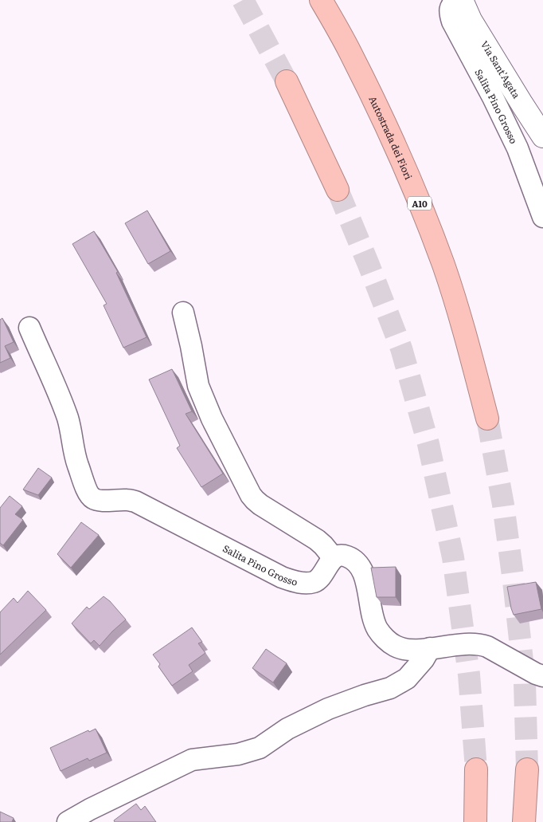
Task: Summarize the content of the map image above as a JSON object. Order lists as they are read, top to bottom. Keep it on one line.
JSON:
{"streets":{"highway":["Autostrada dei Fiori","A10"],"street":["Via Sant'Agata","Salita Pino Grosso"]}}
